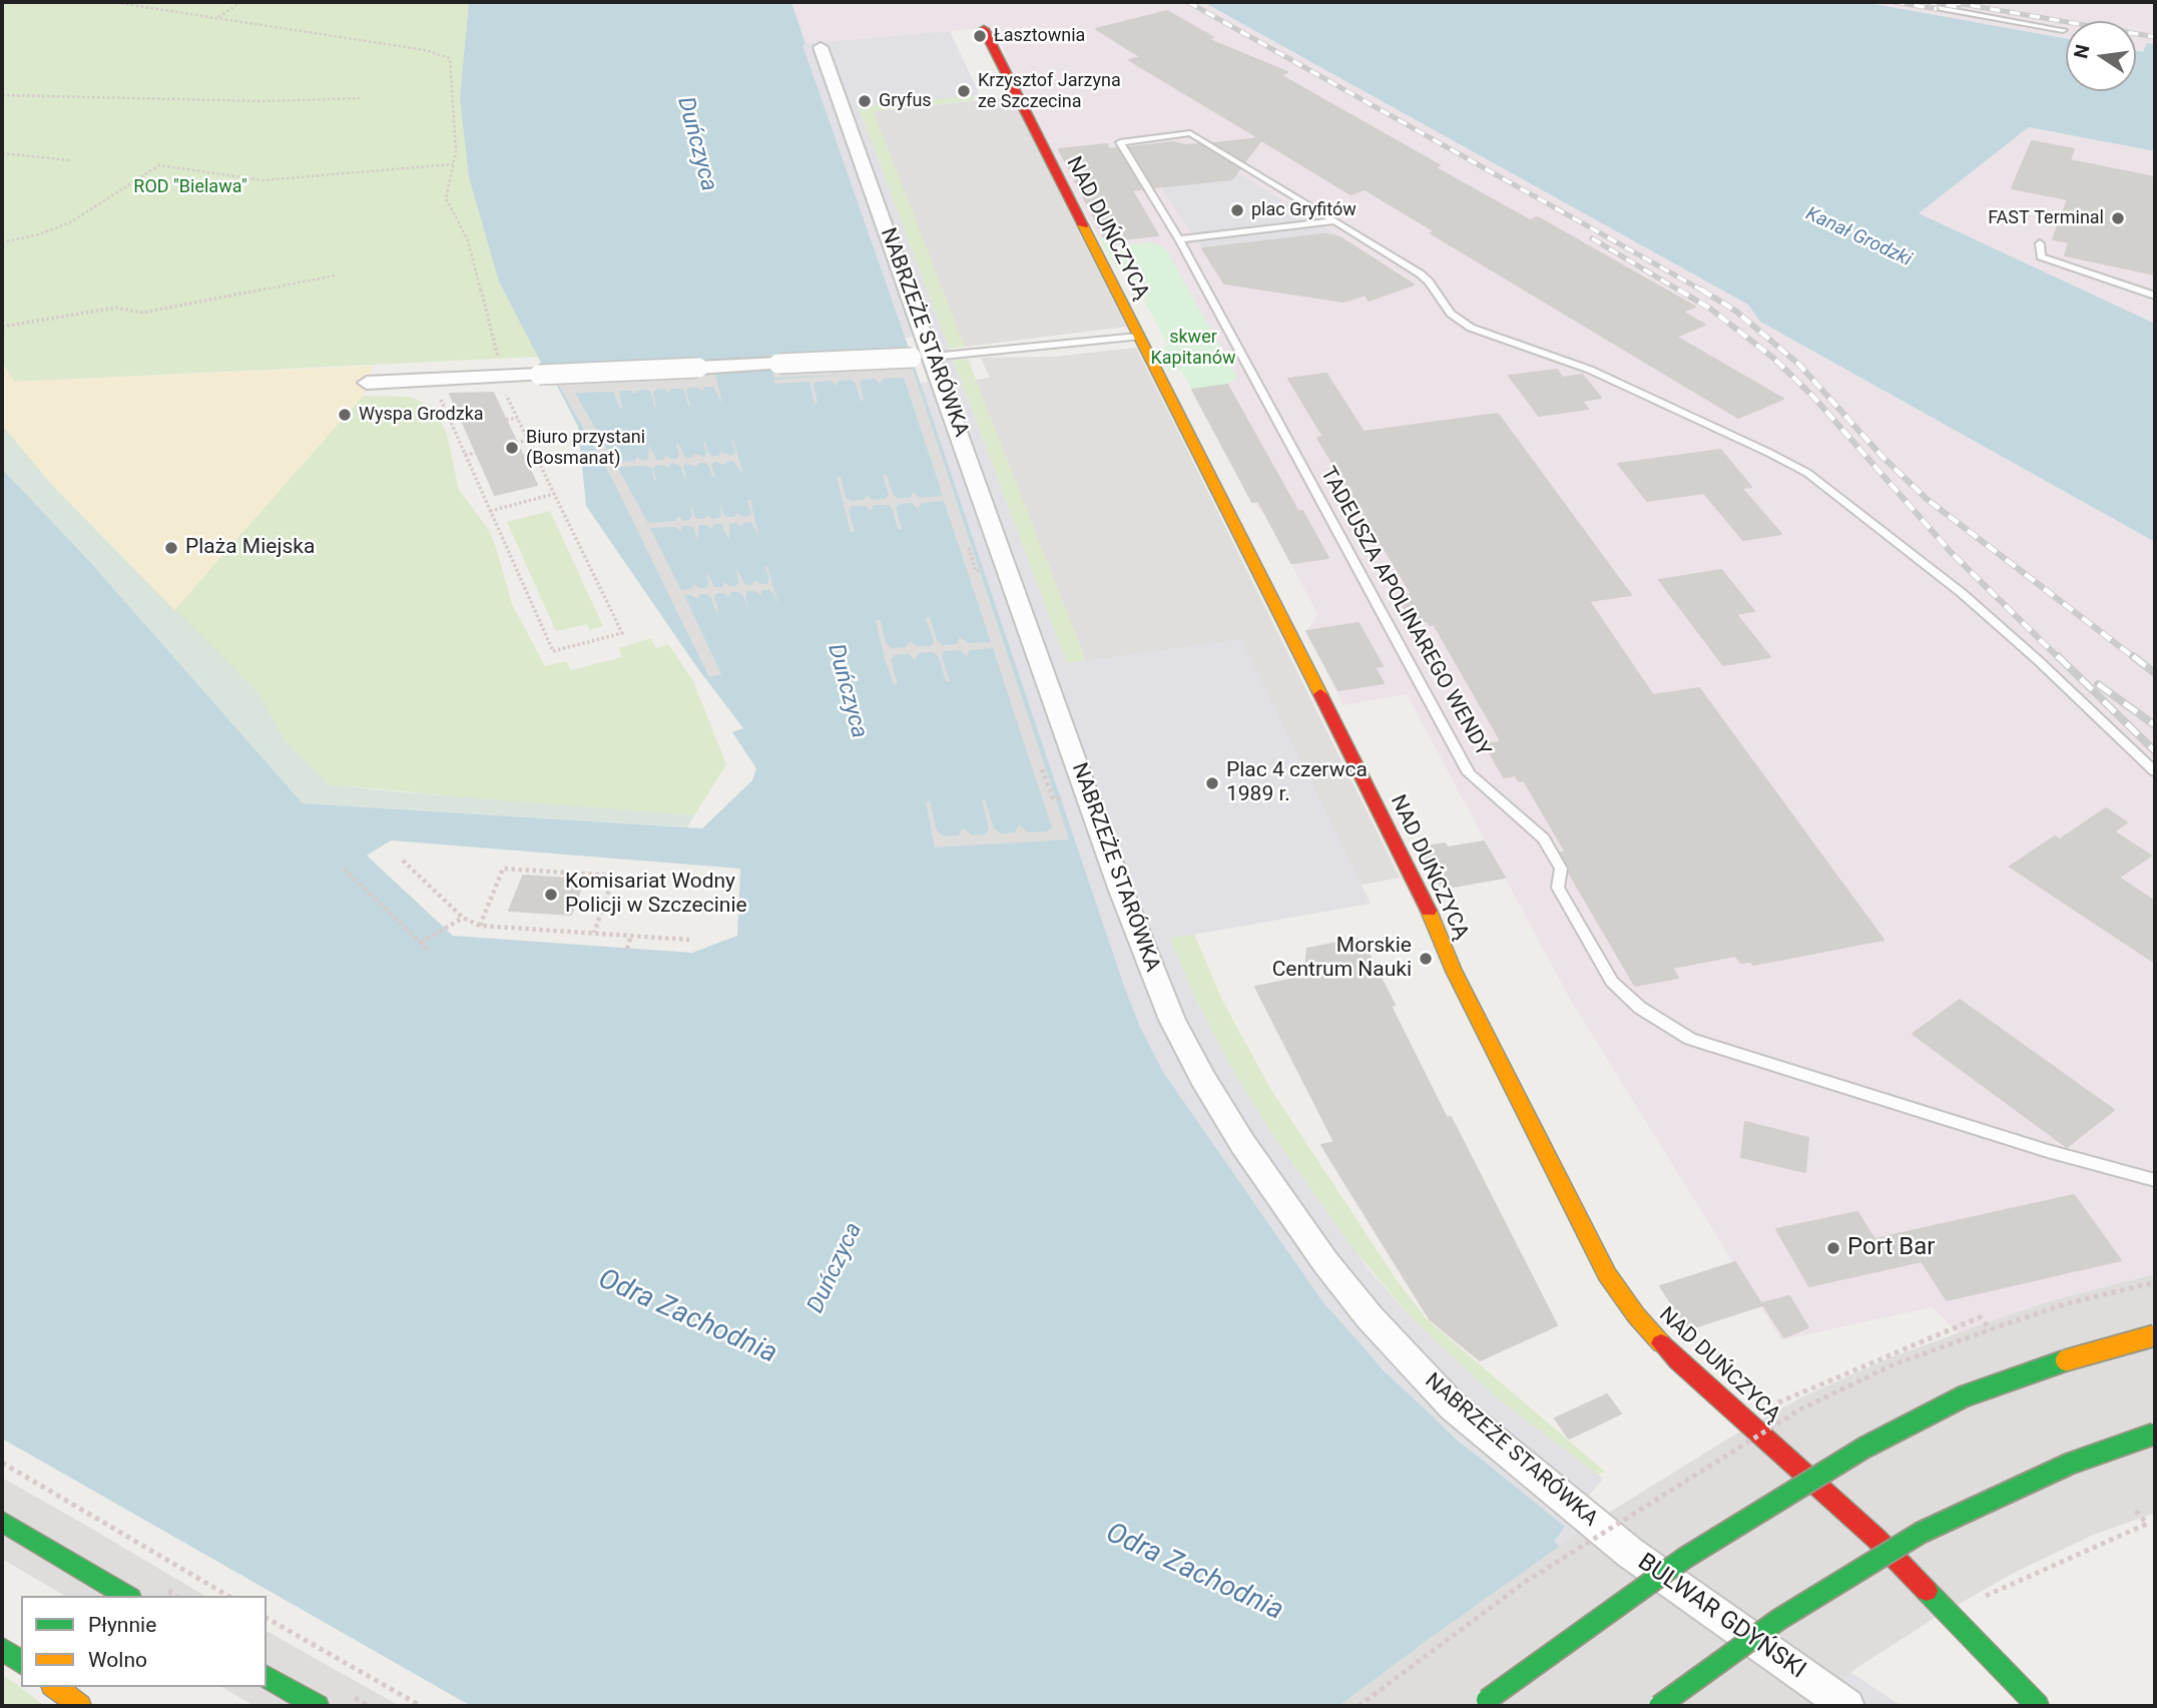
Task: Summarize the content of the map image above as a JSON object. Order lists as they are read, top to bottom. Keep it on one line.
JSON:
{"streets":{"street":["NAD DUŃCZYCĄ","NABRZEŻE STARÓWKA","BULWAR GDYŃSKI"],"lane":["TADEUSZA APOLINAREGO WENDY"]},"crossings":[["NABRZEŻE STARÓWKA","BULWAR GDYŃSKI"]],"water":["Duńczyca","Kanał Grodzki","Odra Zachodnia"],"parks":["ROD \"Bielawa\"","skwer Kapitanów"],"places":["Łasztownia","Krzysztof Jarzyna ze Szczecina","Gryfus","plac Gryfitów","FAST Terminal","Wyspa Grodzka","Biuro przystani (Bosmanat)","Plaża Miejska","Plac 4 czerwca 1989 r.","Komisariat Wodny Policji w Szczecinie","Morskie Centrum Nauki","Port Bar"],"legend":["Płynnie","Wolno"],"north":"left"}
